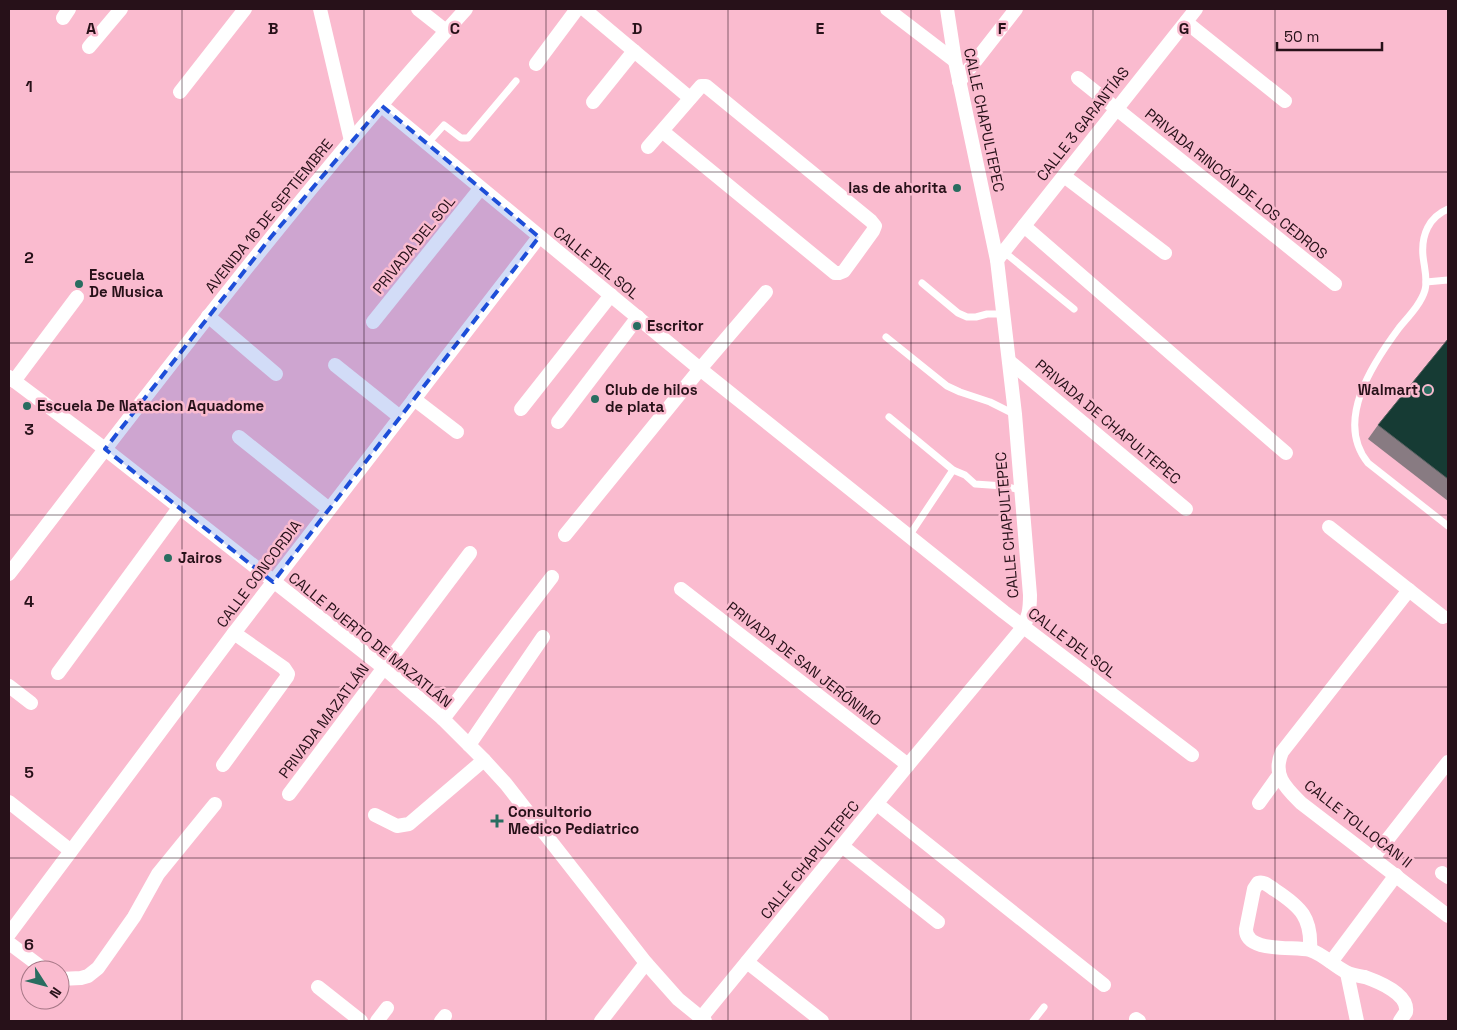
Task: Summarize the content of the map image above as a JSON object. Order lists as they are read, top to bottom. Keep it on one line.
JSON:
{"streets":{"street":["CALLE CHAPULTEPEC","CALLE 3 GARANTÍAS","PRIVADA RINCÓN DE LOS CEDROS","AVENIDA 16 DE SEPTIEMBRE","PRIVADA DEL SOL","CALLE DEL SOL","PRIVADA DE CHAPULTEPEC","CALLE CONCORDIA","CALLE PUERTO DE MAZATLÁN","PRIVADA DE SAN JERÓNIMO","PRIVADA MAZATLÁN","CALLE TOLLOCAN II"]},"crossings":[["CALLE CHAPULTEPEC","CALLE 3 GARANTÍAS"],["CALLE CHAPULTEPEC","CALLE DEL SOL"],["CALLE CHAPULTEPEC","PRIVADA DE CHAPULTEPEC"],["CALLE CHAPULTEPEC","CALLE PUERTO DE MAZATLÁN"],["CALLE CHAPULTEPEC","PRIVADA DE SAN JERÓNIMO"],["CALLE 3 GARANTÍAS","PRIVADA RINCÓN DE LOS CEDROS"],["AVENIDA 16 DE SEPTIEMBRE","CALLE DEL SOL"],["AVENIDA 16 DE SEPTIEMBRE","CALLE PUERTO DE MAZATLÁN"],["PRIVADA DEL SOL","CALLE DEL SOL"],["CALLE DEL SOL","CALLE CONCORDIA"],["CALLE CONCORDIA","CALLE PUERTO DE MAZATLÁN"],["CALLE PUERTO DE MAZATLÁN","PRIVADA MAZATLÁN"]],"places":{"other":["las de ahorita","Escuela De Musica","Escritor","Walmart","Club de hilos de plata","Escuela De Natacion Aquadome","Jairos"],"health":["Consultorio Medico Pediatrico"]},"scale_bar":"50 m","north":"bottom right","grid":{"columns":["A","B","C","D","E","F","G"],"rows":["1","2","3","4","5","6"]}}
